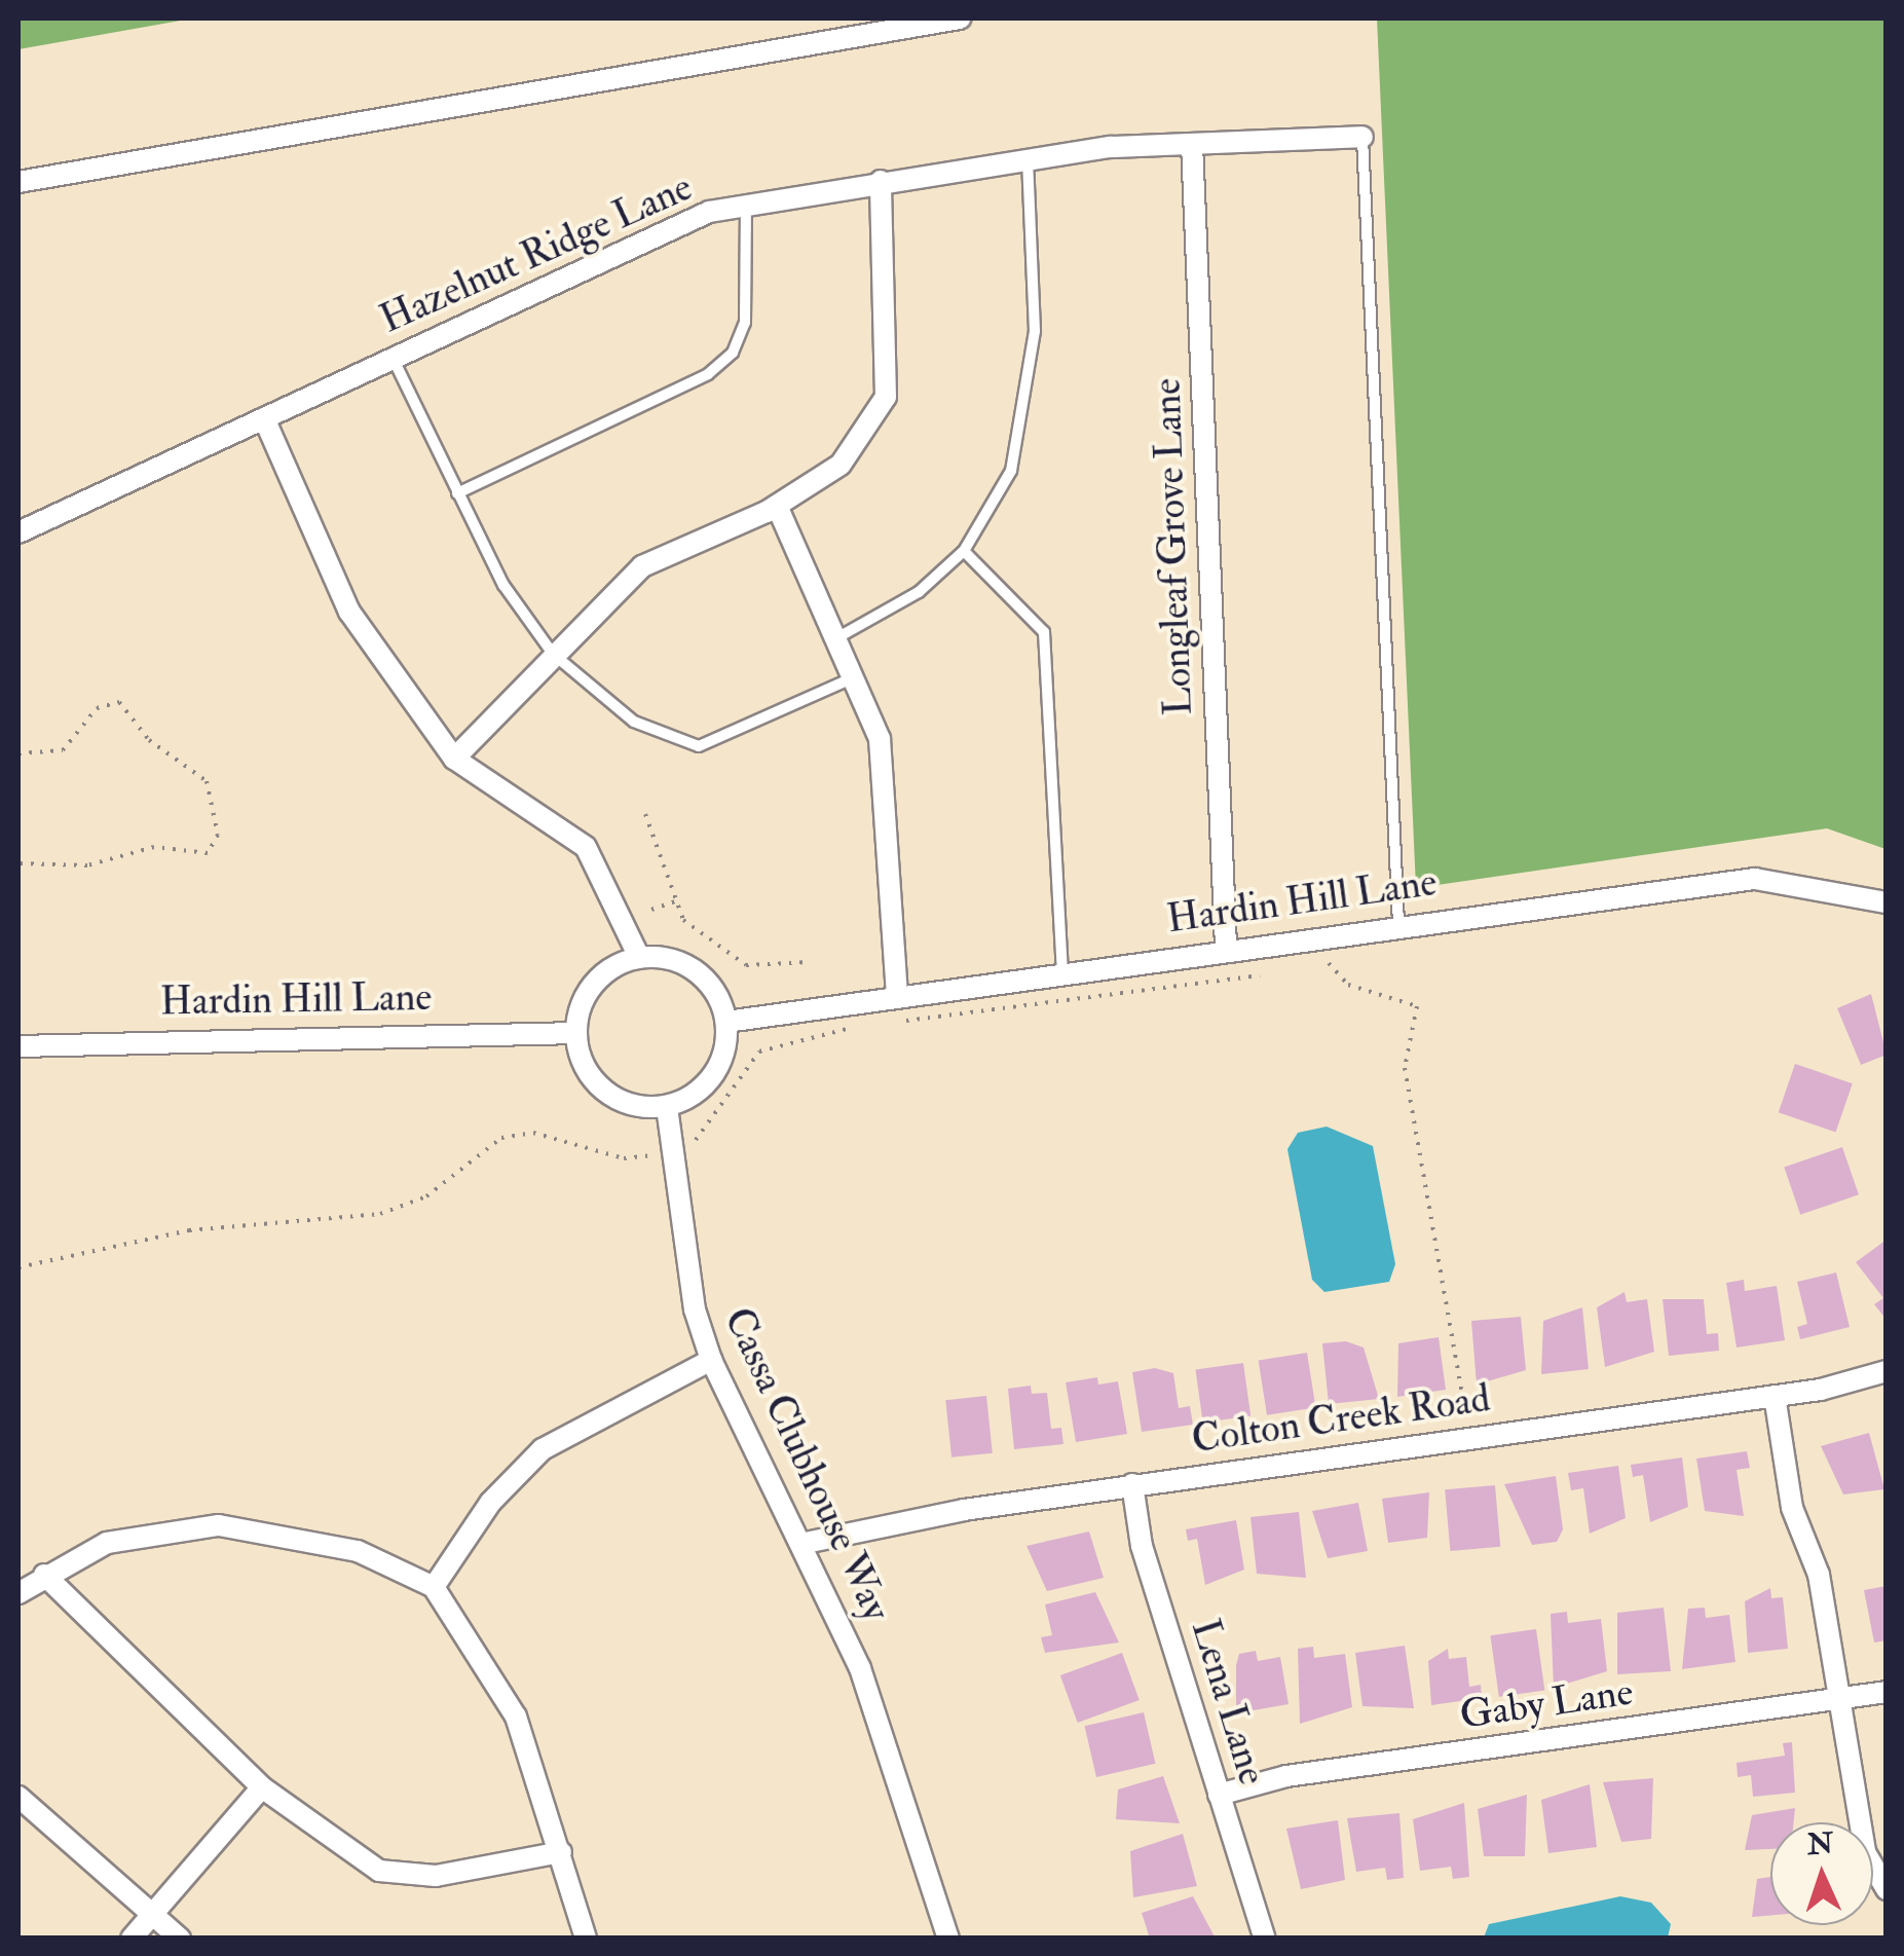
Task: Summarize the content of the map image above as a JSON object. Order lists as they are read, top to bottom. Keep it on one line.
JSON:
{"streets":{"street":["Hazelnut Ridge Lane","Longleaf Grove Lane","Hardin Hill Lane","Colton Creek Road","Cassa Clubhouse Way","Lena Lane","Gaby Lane"]},"crossings":[["Hazelnut Ridge Lane","Longleaf Grove Lane"],["Longleaf Grove Lane","Hardin Hill Lane"],["Hardin Hill Lane","Cassa Clubhouse Way"],["Colton Creek Road","Cassa Clubhouse Way"],["Colton Creek Road","Lena Lane"],["Lena Lane","Gaby Lane"]],"north":"top"}
